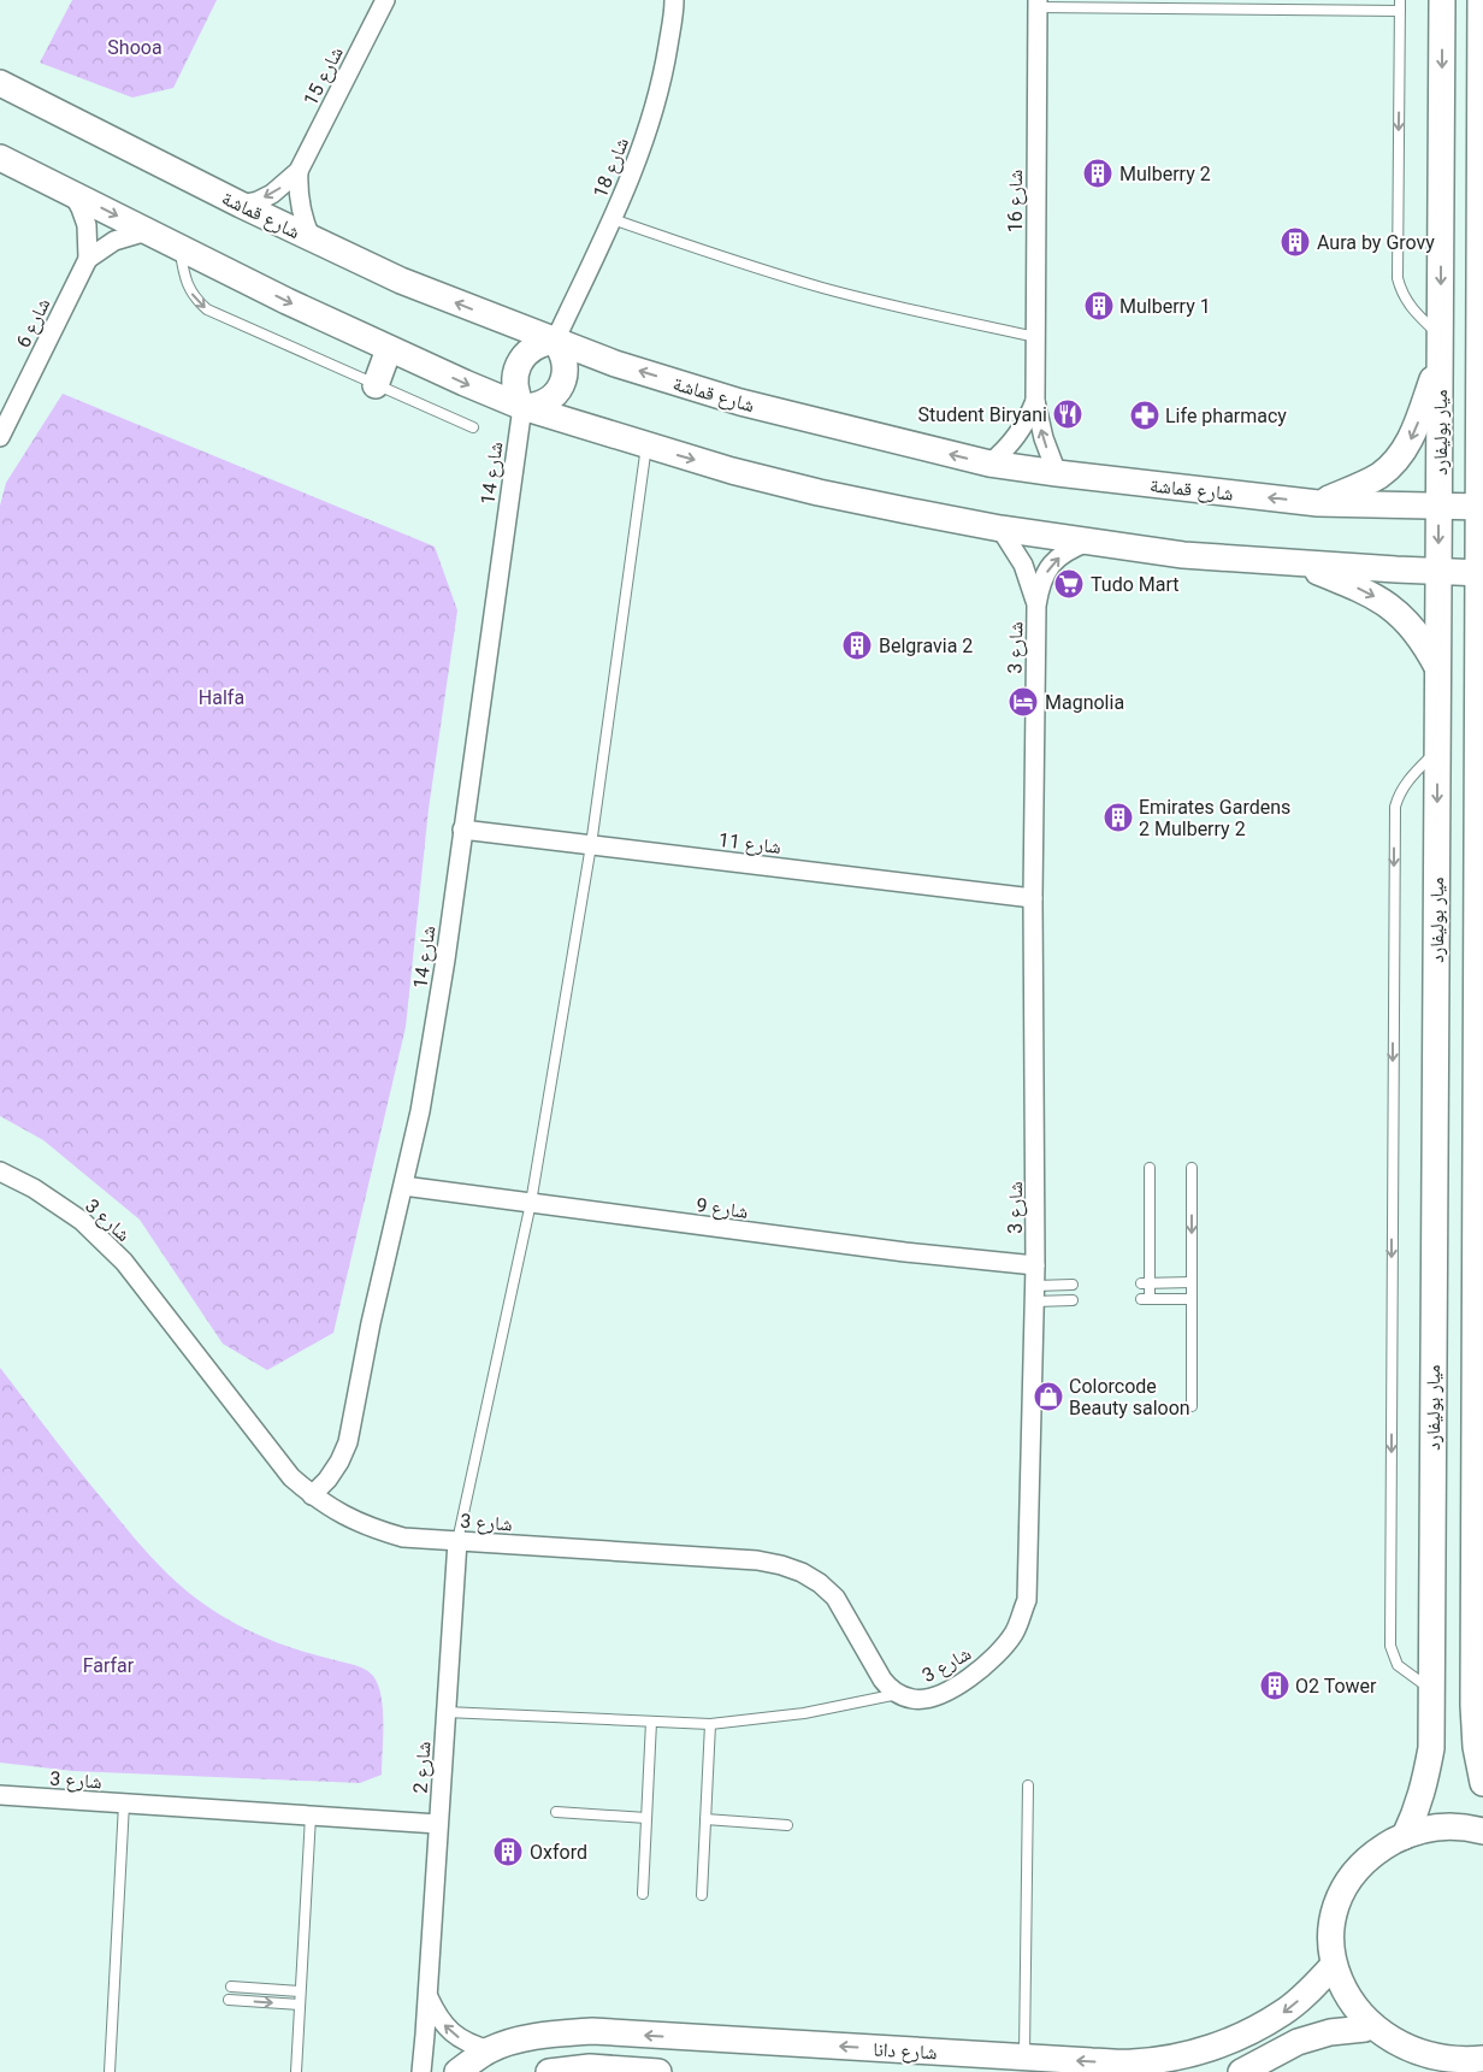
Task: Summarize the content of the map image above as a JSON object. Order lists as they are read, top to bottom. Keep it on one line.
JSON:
{"streets":{"street":["شارع 15","شارع 18","شارع 16","شارع قماشة","شارع 6","ميار بوليفارد","شارع 14","شارع 3","شارع 11","شارع 9","شارع 2","شارع دانا"]},"crossings":[["شارع 15","شارع قماشة"],["شارع 18","شارع قماشة"],["شارع 18","شارع 14"],["شارع 16","شارع قماشة"],["شارع قماشة","ميار بوليفارد"],["شارع قماشة","شارع 14"],["شارع 14","شارع 3"],["شارع 14","شارع 11"],["شارع 14","شارع 9"],["شارع 3","شارع 11"],["شارع 3","شارع 9"],["شارع 3","شارع 2"]],"one_way":["شارع دانا"],"parks":["Shooa","Halfa","Farfar"],"places":{"building":["Mulberry 2","Aura by Grovy","Mulberry 1","Belgravia 2","Emirates Gardens 2 Mulberry 2","O2 Tower","Oxford"],"restaurant":["Student Biryani"],"pharmacy":["Life pharmacy"],"supermarket":["Tudo Mart"],"hotel":["Magnolia"],"shop":["Colorcode Beauty saloon"]}}
